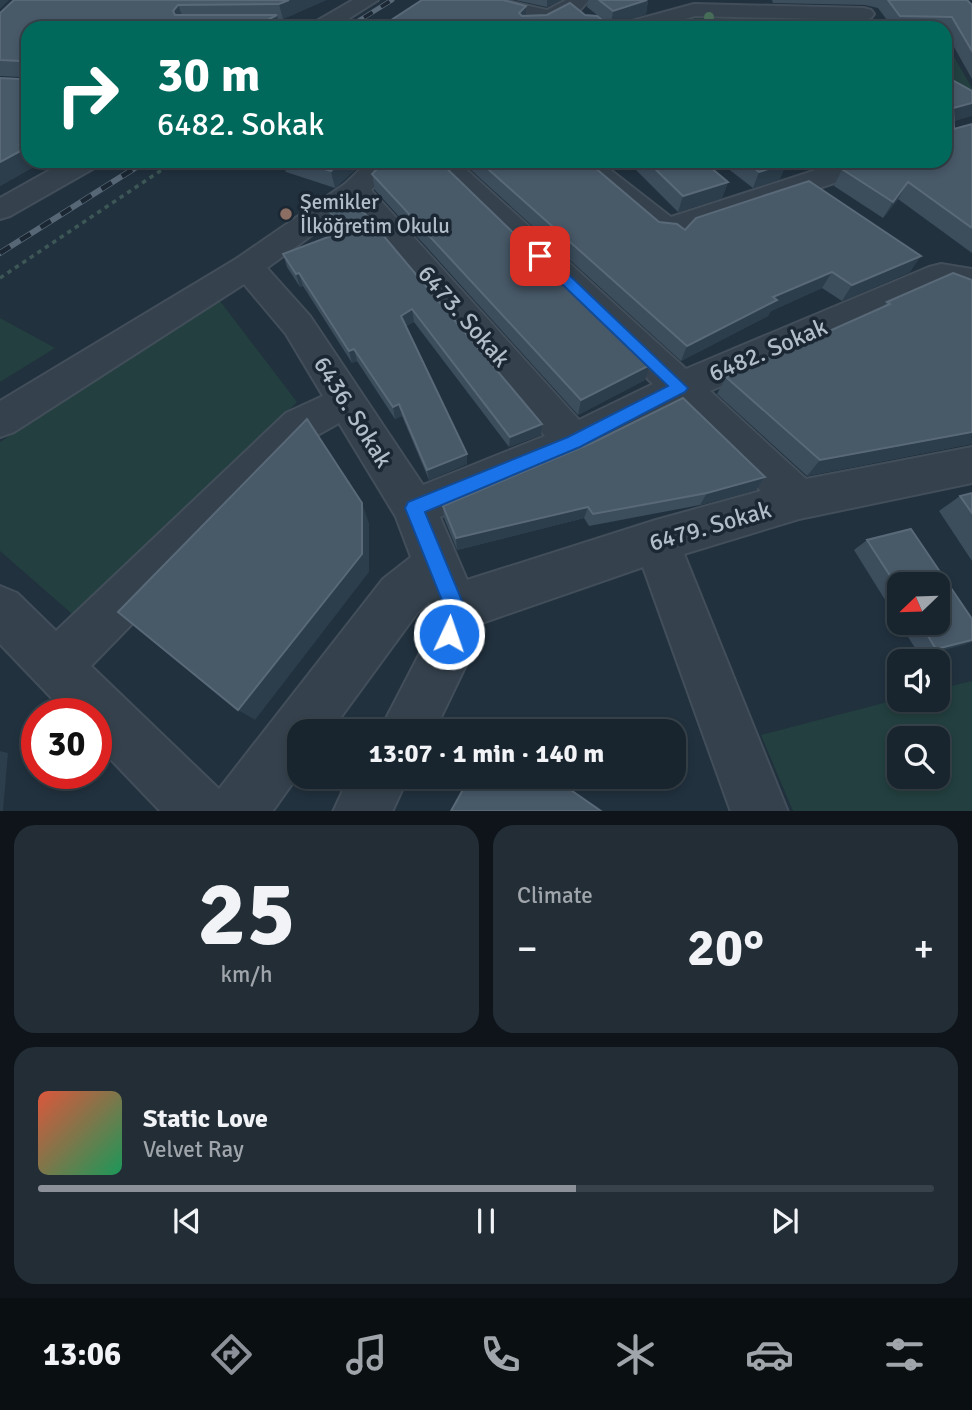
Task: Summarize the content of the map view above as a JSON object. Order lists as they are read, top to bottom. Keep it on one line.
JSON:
{"streets":{"street":["6473. Sokak","6482. Sokak","6436. Sokak","6479. Sokak"]},"crossings":[["6473. Sokak","6482. Sokak"],["6482. Sokak","6436. Sokak"],["6436. Sokak","6479. Sokak"]],"places":["Şemikler İlköğretim Okulu"],"north":"bottom left","page":{"turn":["30 m","6482. Sokak"],"limit":"30","trip":"13:07 · 1 min · 140 m","tile":[["25","km/h"],"Climate"],"heat":["−","20°","+"],"song":["Static Love","Velvet Ray"],"tabs":"13:06"}}
